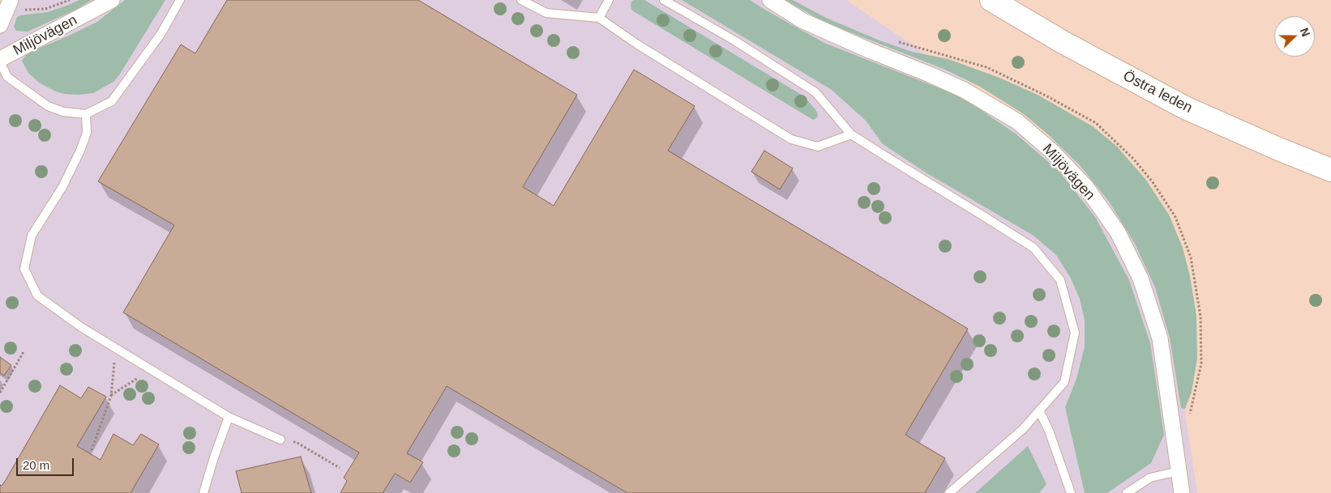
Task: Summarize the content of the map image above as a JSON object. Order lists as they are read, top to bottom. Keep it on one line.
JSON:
{"streets":{"highway":["Östra leden"],"street":["Miljövägen"]},"scale_bar":"20 m","north":"right"}
